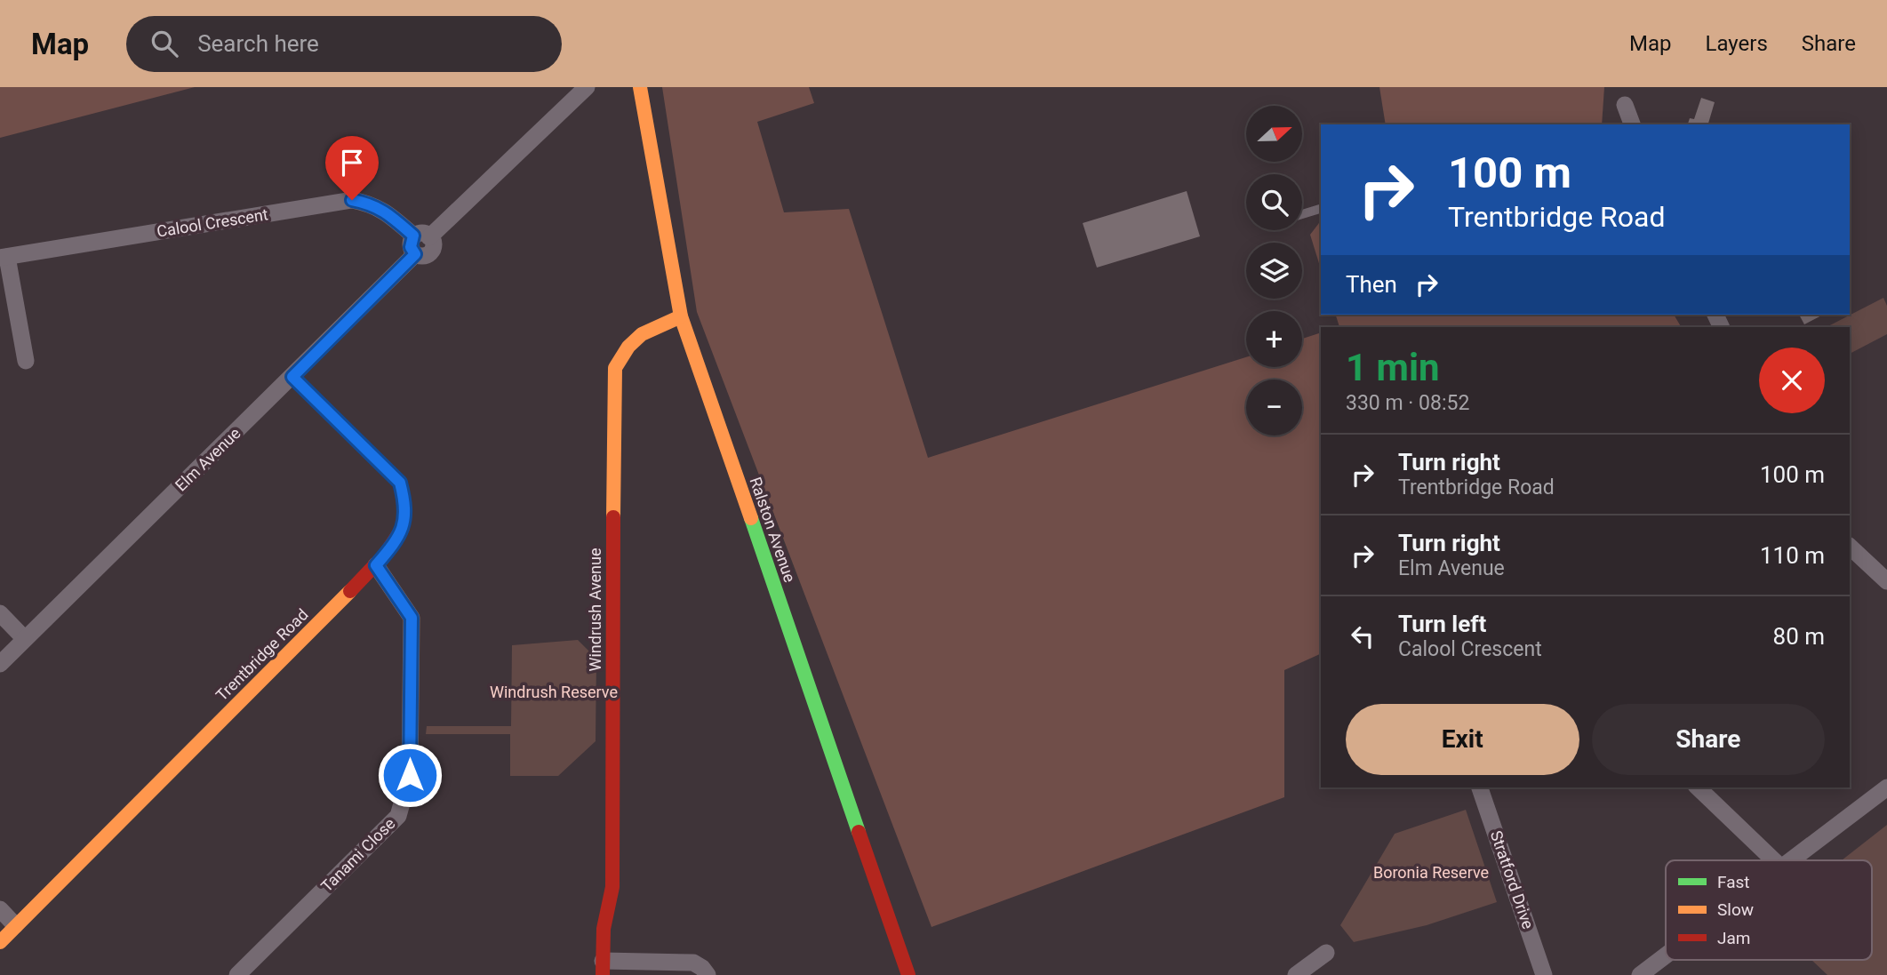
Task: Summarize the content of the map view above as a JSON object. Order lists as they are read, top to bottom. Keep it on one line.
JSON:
{"streets":{"street":["Calool Crescent","Elm Avenue","Ralston Avenue","Windrush Avenue","Trentbridge Road","Tanami Close","Stratford Drive"]},"crossings":[["Calool Crescent","Elm Avenue"],["Elm Avenue","Trentbridge Road"],["Ralston Avenue","Windrush Avenue"],["Trentbridge Road","Tanami Close"]],"parks":["Windrush Reserve","Boronia Reserve"],"legend":["Fast","Slow","Jam"],"north":"right","page":{"header":"Map","search":"Search here","nav":["Map","Layers","Share"],"map_buttons":["+","−"],"turn":["100 m","Trentbridge Road"],"then":"Then","heading":["1 min","330 m · 08:52"],"list":[{"name":"Turn right","note":"Trentbridge Road","value":"100 m"},{"name":"Turn right","note":"Elm Avenue","value":"110 m"},{"name":"Turn left","note":"Calool Crescent","value":"80 m"}],"buttons":["Exit","Share"]}}
